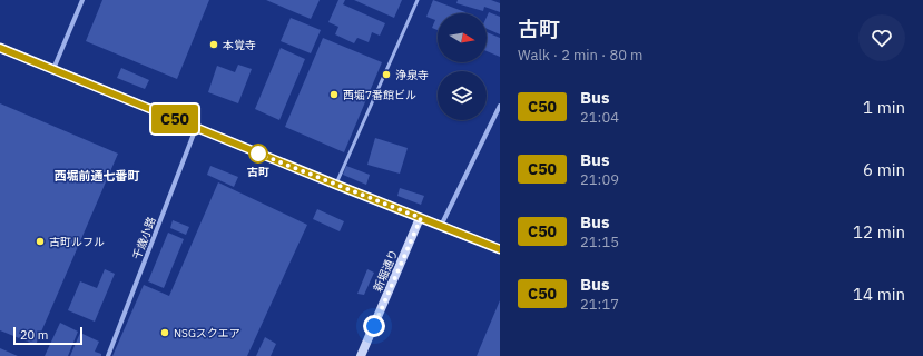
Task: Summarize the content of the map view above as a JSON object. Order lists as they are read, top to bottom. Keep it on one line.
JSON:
{"streets":{"street":["千歳小路","新堀通り"]},"districts":["西堀前通七番町"],"places":["本覚寺","浄泉寺","西堀7番館ビル","古町","古町ルフル","NSGスクエア"],"lines":["bus line C50"],"scale_bar":"20 m","north":"right","page":{"on_map":"C50","heading":["古町","Walk · 2 min · 80 m"],"list":[{"mark":"C50","name":"Bus","note":"21:04","value":"1 min"},{"mark":"C50","name":"Bus","note":"21:09","value":"6 min"},{"mark":"C50","name":"Bus","note":"21:15","value":"12 min"},{"mark":"C50","name":"Bus","note":"21:17","value":"14 min"}],"scale":"20 m"}}
